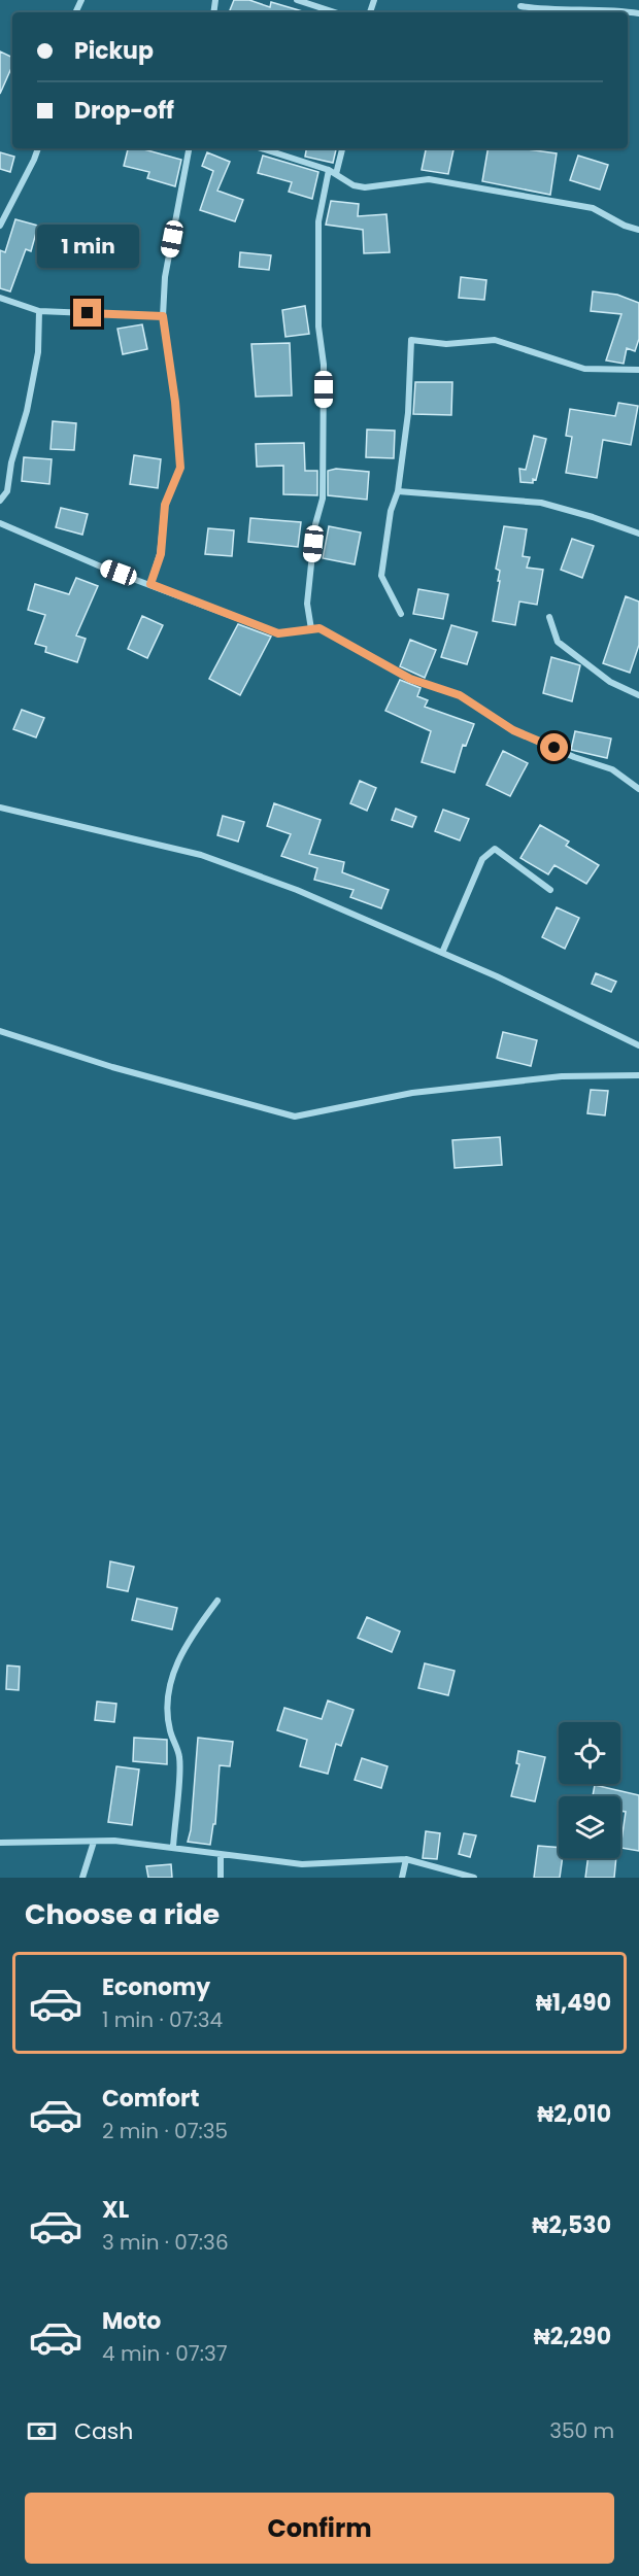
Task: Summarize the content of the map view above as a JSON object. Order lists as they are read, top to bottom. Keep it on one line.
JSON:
{"page":{"banner":["Pickup","Drop-off"],"bubble":"1 min","heading":"Choose a ride","list":[{"name":"Economy","note":"1 min · 07:34","value":"₦1,490"},{"name":"Comfort","note":"2 min · 07:35","value":"₦2,010"},{"name":"XL","note":"3 min · 07:36","value":"₦2,530"},{"name":"Moto","note":"4 min · 07:37","value":"₦2,290"}],"pay":["Cash","350 m"],"buttons":"Confirm"}}
